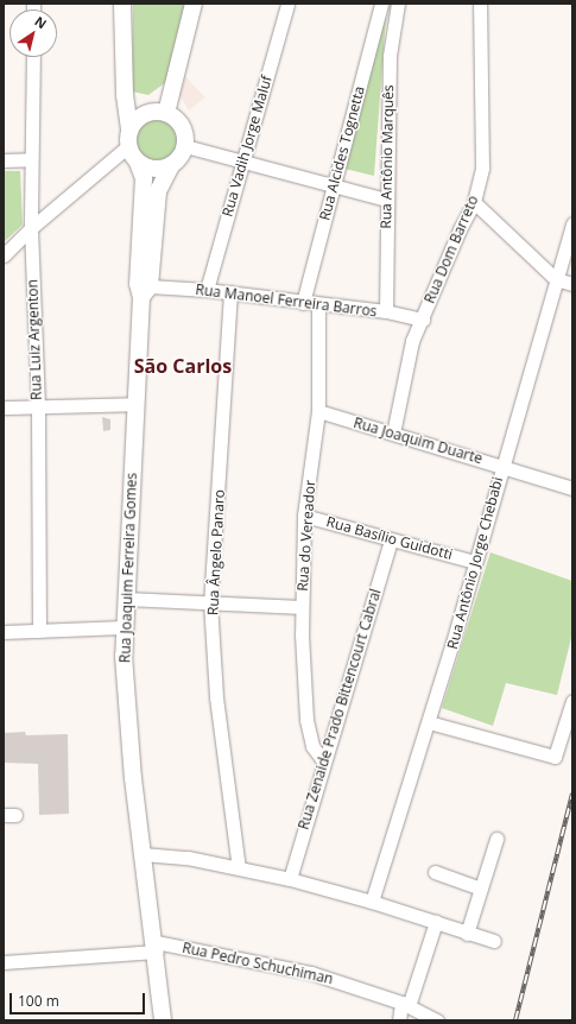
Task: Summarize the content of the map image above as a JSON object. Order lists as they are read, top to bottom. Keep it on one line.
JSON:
{"streets":{"main road":["Rua Joaquim Ferreira Gomes"],"street":["Rua Vadih Jorge Maluf","Rua Alcides Tognetta","Rua Antônio Marquês","Rua Dom Barreto","Rua Manoel Ferreira Barros","Rua Luiz Argenton","Rua Joaquim Duarte","Rua do Vereador","Rua Basílio Guidotti","Rua Ângelo Panaro","Rua Antônio Jorge Chebabi","Rua Zenaide Prado Bittencourt Cabral","Rua Pedro Schuchiman"]},"crossings":[["Rua Vadih Jorge Maluf","Rua Manoel Ferreira Barros"],["Rua Alcides Tognetta","Rua Manoel Ferreira Barros"],["Rua Antônio Marquês","Rua Manoel Ferreira Barros"],["Rua Dom Barreto","Rua Manoel Ferreira Barros"],["Rua Dom Barreto","Rua Joaquim Duarte"],["Rua Manoel Ferreira Barros","Rua do Vereador"],["Rua Manoel Ferreira Barros","Rua Ângelo Panaro"],["Rua Manoel Ferreira Barros","Rua Joaquim Ferreira Gomes"],["Rua Joaquim Duarte","Rua do Vereador"],["Rua Joaquim Duarte","Rua Antônio Jorge Chebabi"],["Rua do Vereador","Rua Basílio Guidotti"],["Rua do Vereador","Rua Zenaide Prado Bittencourt Cabral"],["Rua Basílio Guidotti","Rua Antônio Jorge Chebabi"],["Rua Basílio Guidotti","Rua Zenaide Prado Bittencourt Cabral"],["Rua Joaquim Ferreira Gomes","Rua Pedro Schuchiman"]],"districts":["São Carlos"],"scale_bar":"100 m","north":"top right"}
